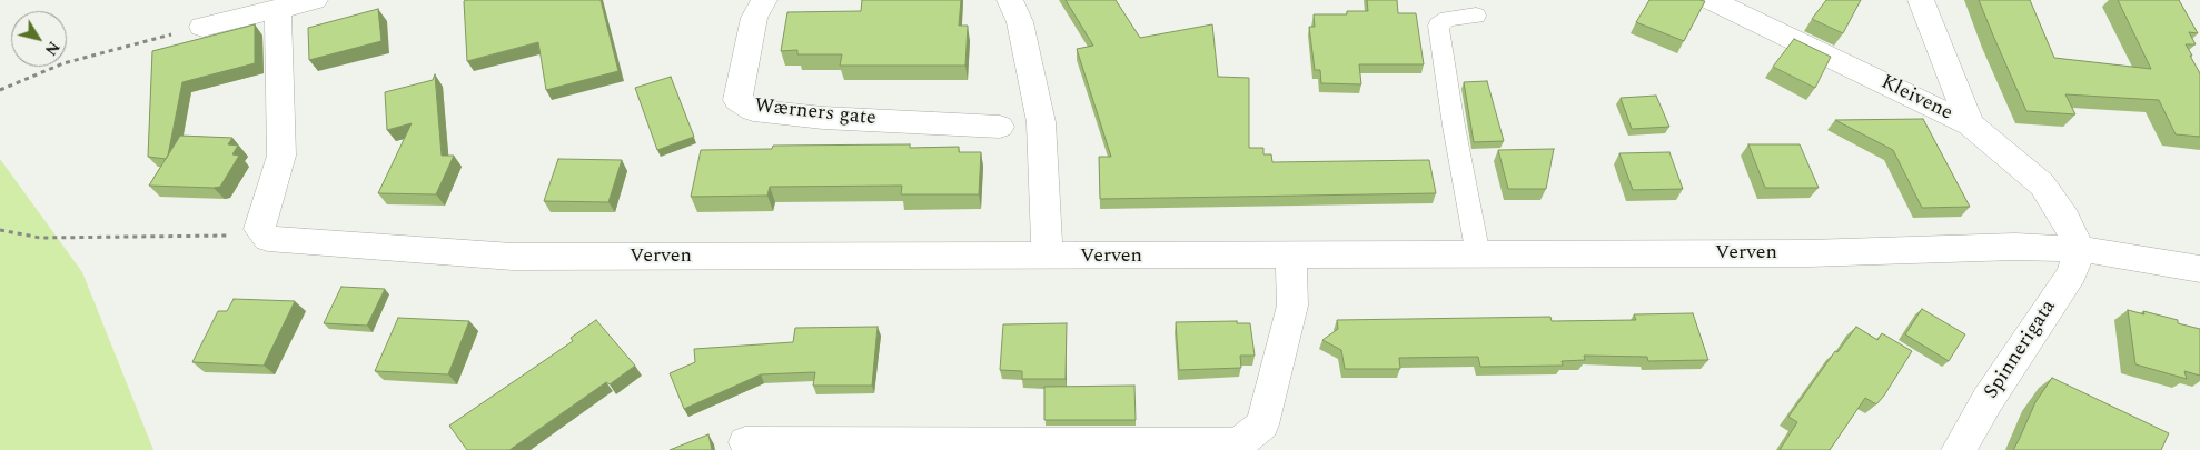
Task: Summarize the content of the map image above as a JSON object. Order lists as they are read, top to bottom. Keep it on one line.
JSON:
{"streets":{"street":["Kleivene","Wærners gate","Verven","Spinnerigata"]},"crossings":[["Kleivene","Verven"],["Kleivene","Spinnerigata"],["Verven","Spinnerigata"]],"north":"bottom right"}
